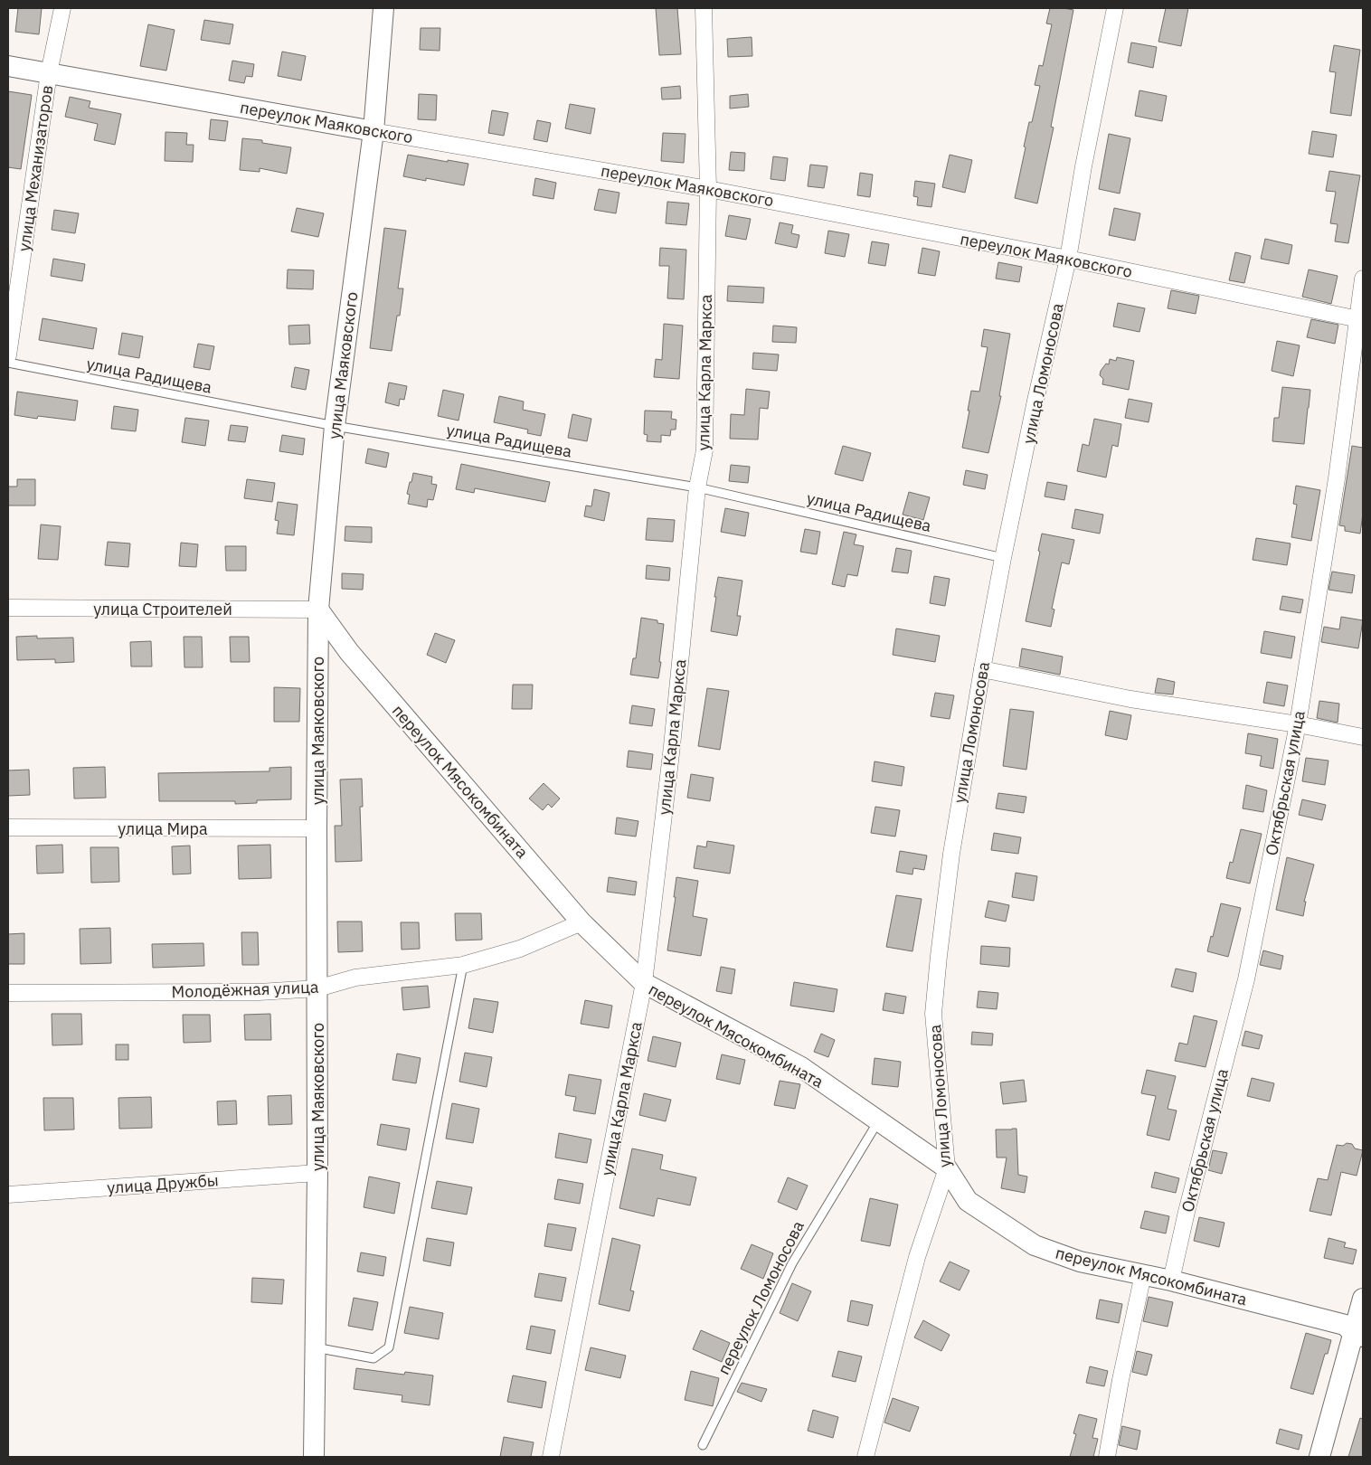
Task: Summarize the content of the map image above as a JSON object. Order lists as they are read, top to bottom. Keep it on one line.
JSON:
{"streets":{"street":["переулок Маяковского","улица Механизаторов","улица Маяковского","улица Карла Маркса","улица Ломоносова","улица Строителей","переулок Мясокомбината","Октябрьская улица","улица Мира","Молодёжная улица","улица Дружбы"],"lane":["улица Радищева","переулок Ломоносова"]},"crossings":[["переулок Маяковского","улица Механизаторов"],["переулок Маяковского","улица Маяковского"],["переулок Маяковского","улица Карла Маркса"],["переулок Маяковского","улица Ломоносова"],["переулок Маяковского","Октябрьская улица"],["улица Маяковского","улица Радищева"],["улица Маяковского","улица Строителей"],["улица Маяковского","переулок Мясокомбината"],["улица Маяковского","улица Мира"],["улица Маяковского","Молодёжная улица"],["улица Маяковского","улица Дружбы"],["улица Карла Маркса","улица Радищева"],["улица Карла Маркса","переулок Мясокомбината"],["улица Ломоносова","улица Радищева"],["улица Ломоносова","переулок Мясокомбината"],["улица Строителей","переулок Мясокомбината"],["переулок Мясокомбината","Октябрьская улица"],["переулок Мясокомбината","Молодёжная улица"],["переулок Мясокомбината","переулок Ломоносова"]]}
